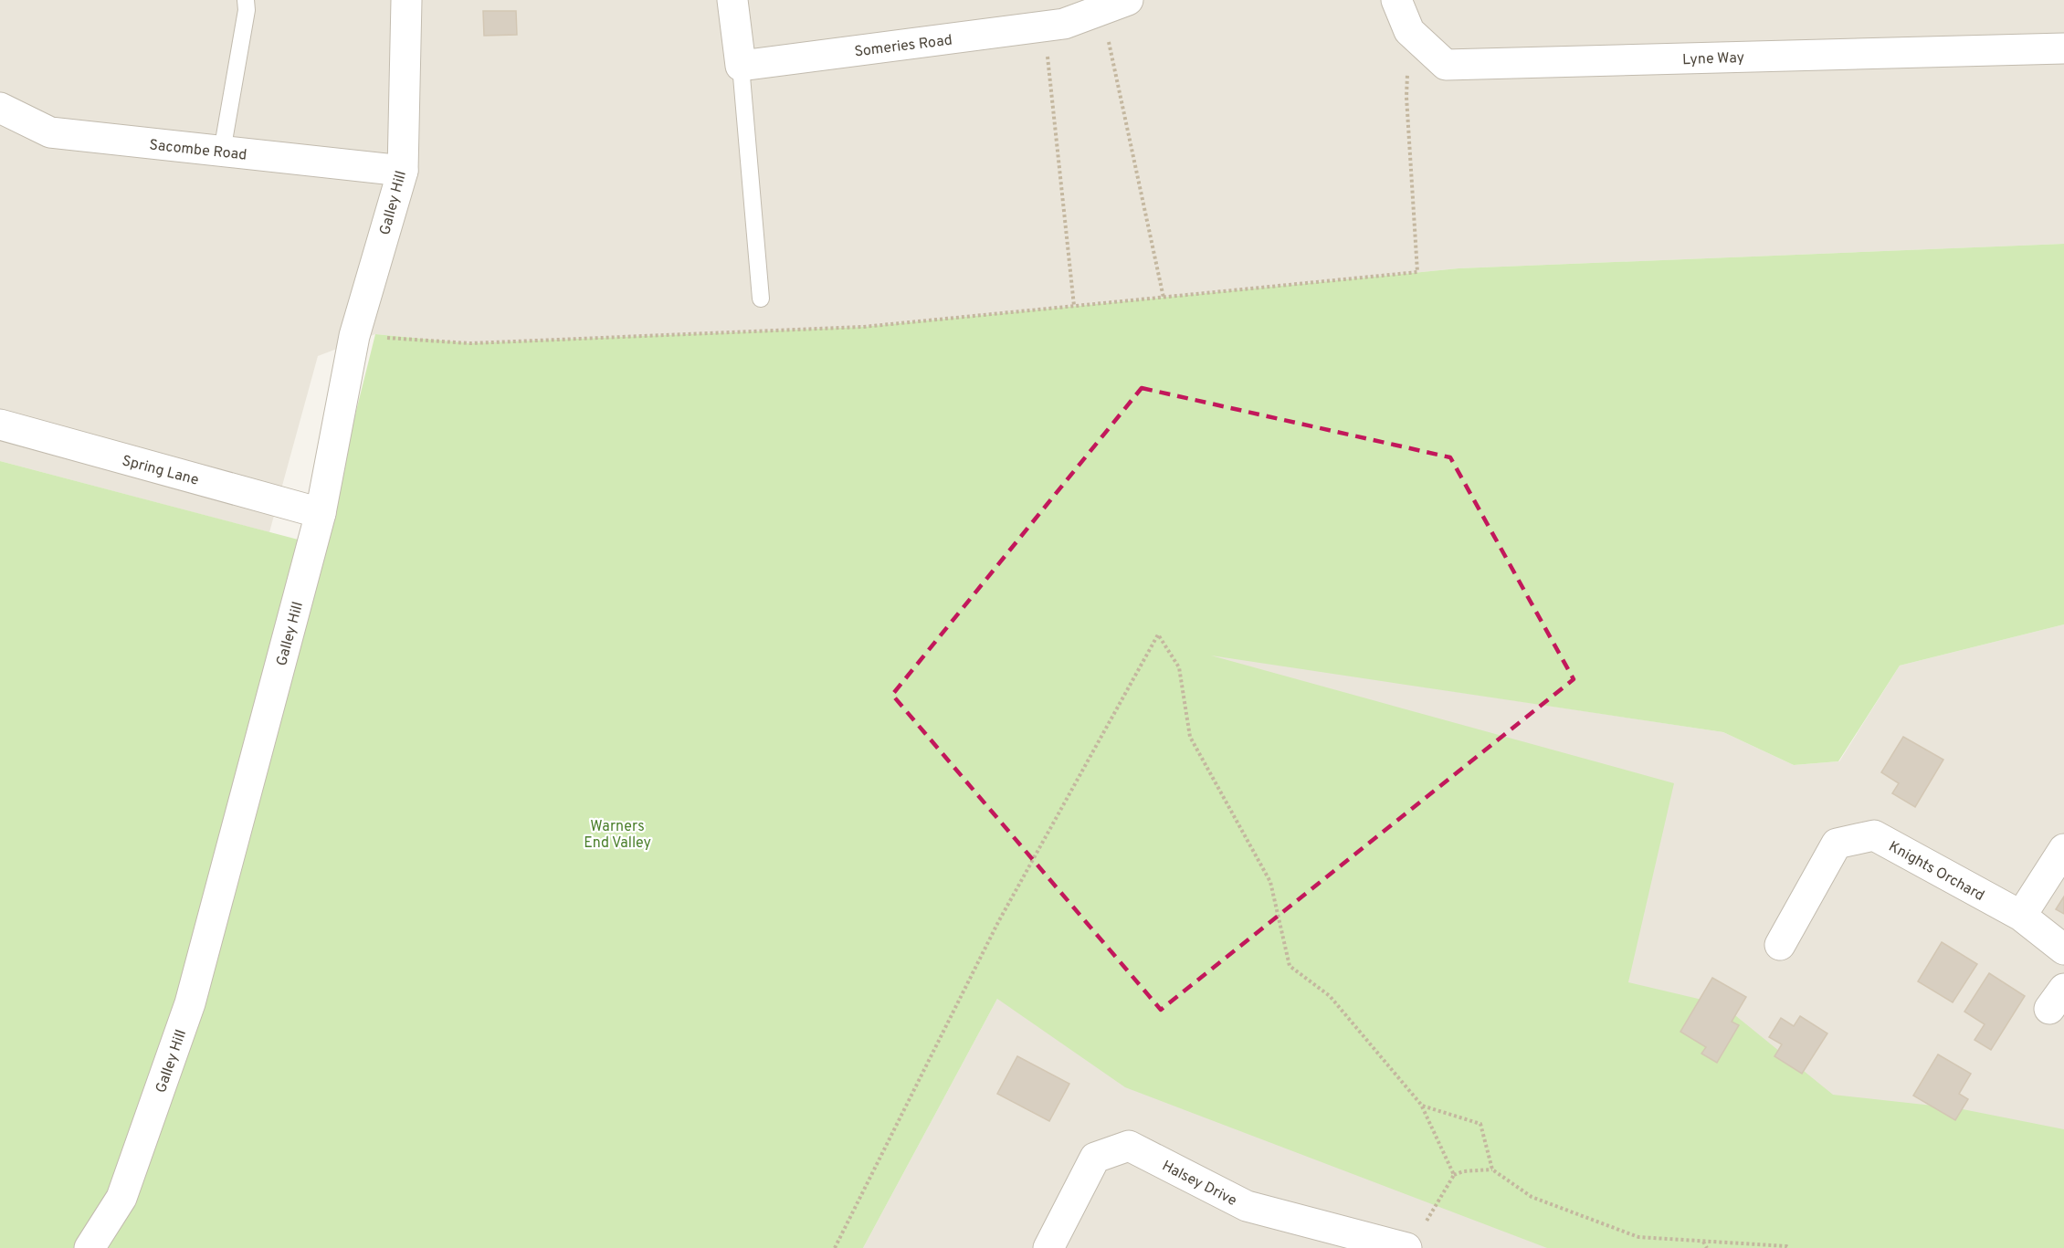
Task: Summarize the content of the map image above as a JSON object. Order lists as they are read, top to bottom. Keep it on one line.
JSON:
{"streets":{"street":["Someries Road","Lyne Way","Sacombe Road","Galley Hill","Spring Lane","Knights Orchard","Halsey Drive"]},"crossings":[["Sacombe Road","Galley Hill"],["Galley Hill","Spring Lane"]],"parks":["Warners End Valley"]}
